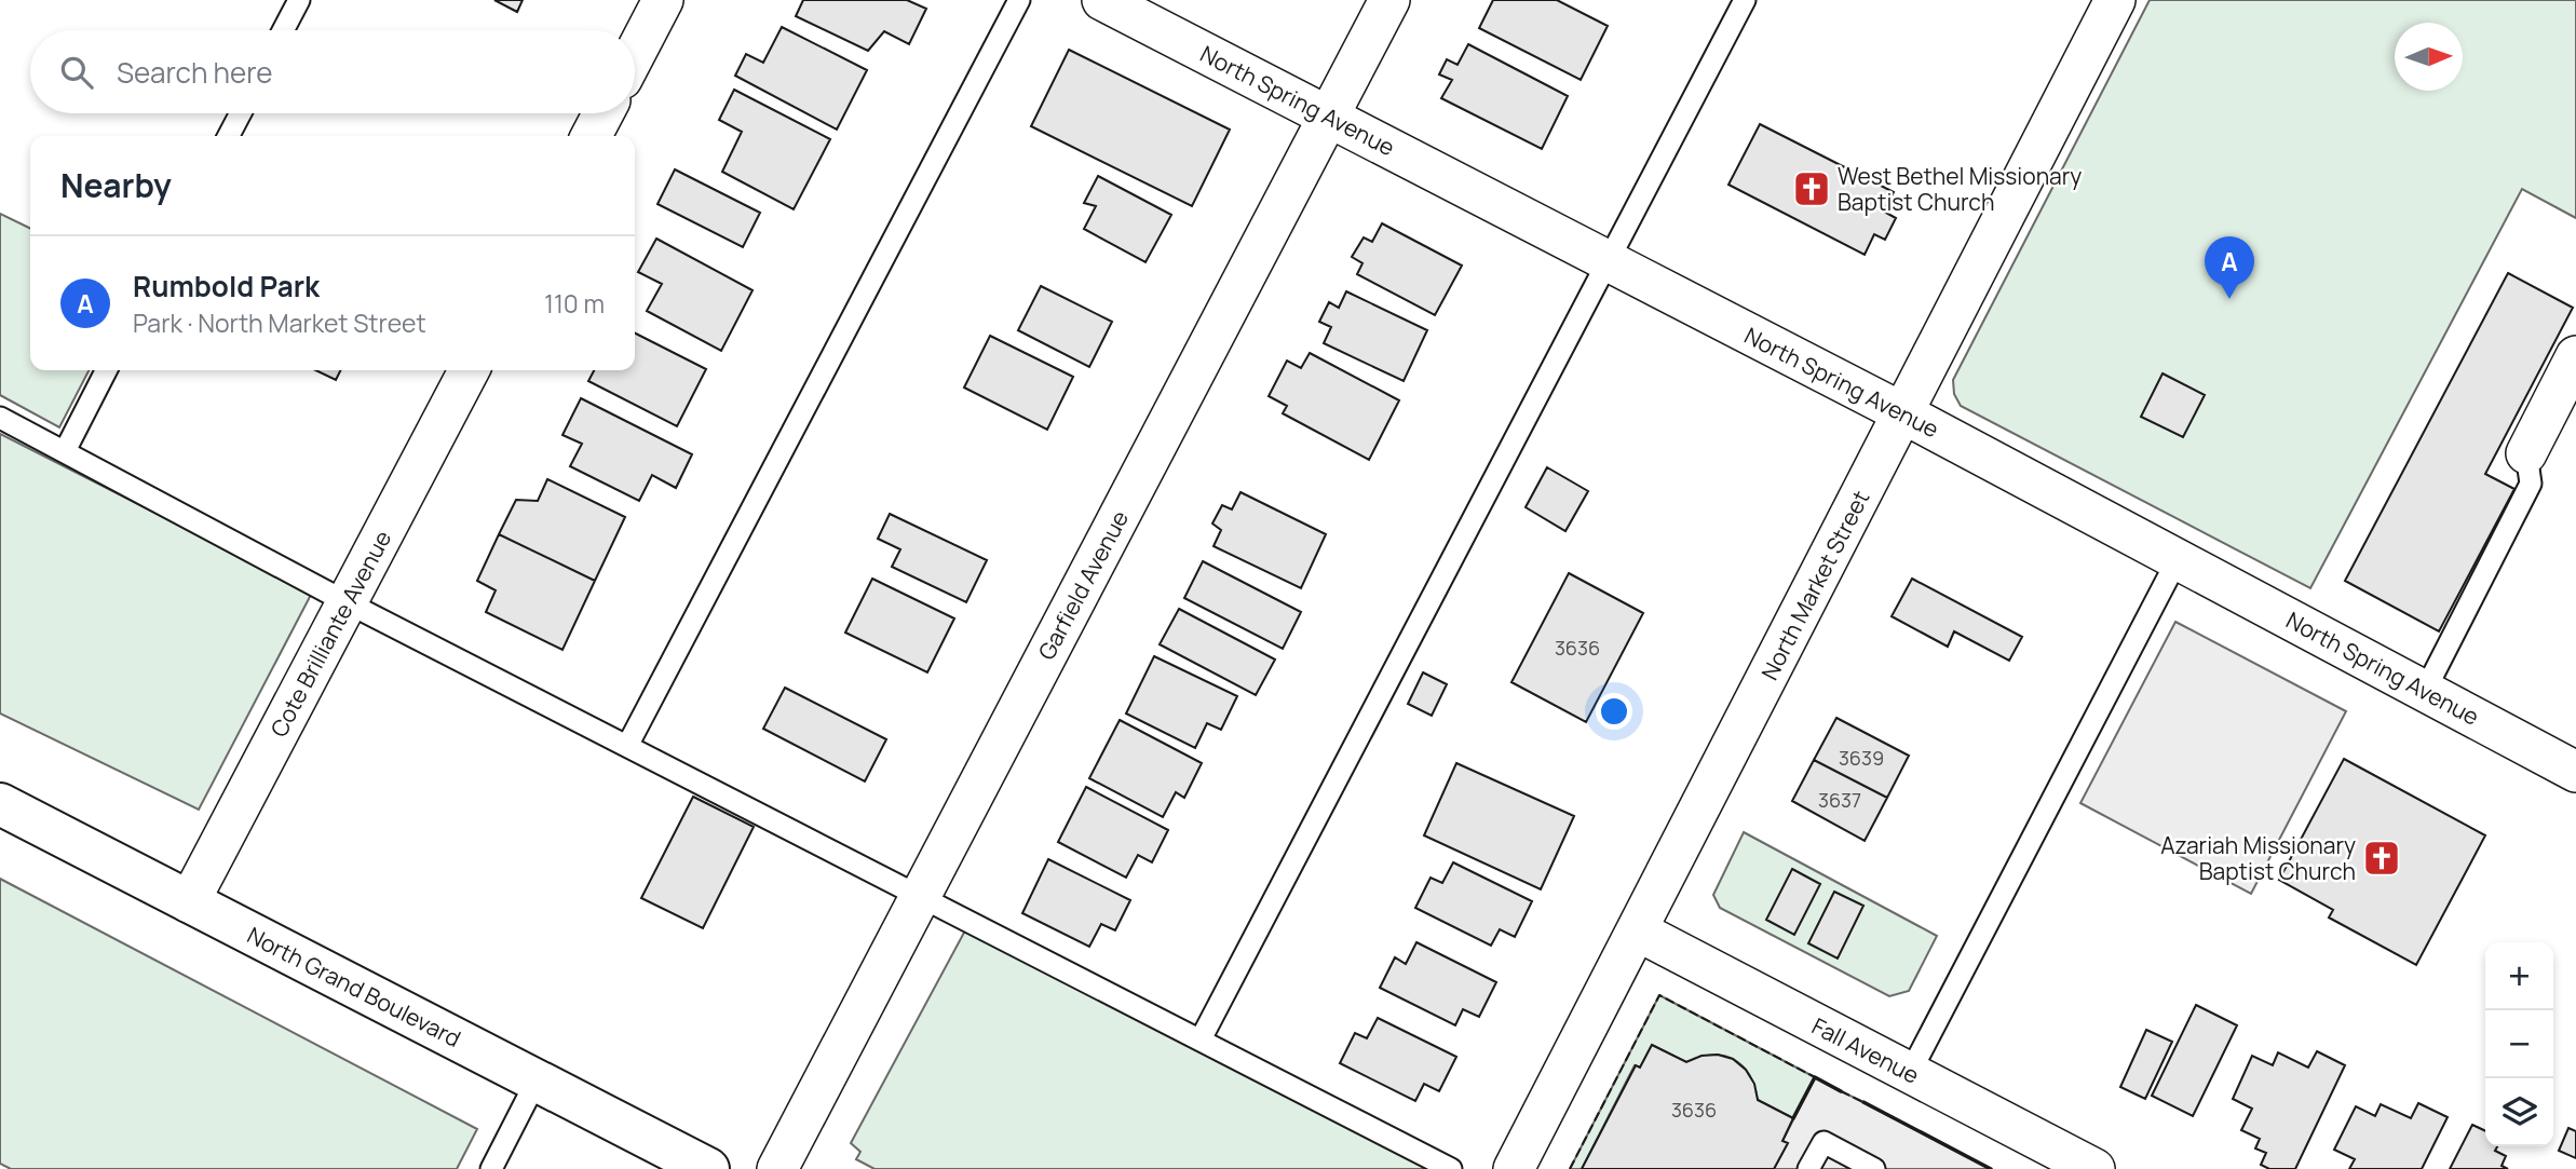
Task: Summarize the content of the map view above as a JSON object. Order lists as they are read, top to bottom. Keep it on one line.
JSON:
{"streets":{"main road":["North Grand Boulevard"],"street":["North Spring Avenue","Garfield Avenue","North Market Street","Cote Brilliante Avenue","Fall Avenue"]},"crossings":[["North Spring Avenue","Garfield Avenue"],["North Spring Avenue","North Market Street"],["North Market Street","Fall Avenue"],["Cote Brilliante Avenue","North Grand Boulevard"]],"places":{"church":["West Bethel Missionary Baptist Church","Azariah Missionary Baptist Church"]},"house_numbers":["3636","3639","3637","3636"],"north":"right","page":{"search":"Search here","heading":"Nearby","list":[{"mark":"A","name":"Rumbold Park","note":"Park · North Market Street","value":"110 m"}],"pins":"A","map_buttons":["+","−"]}}
